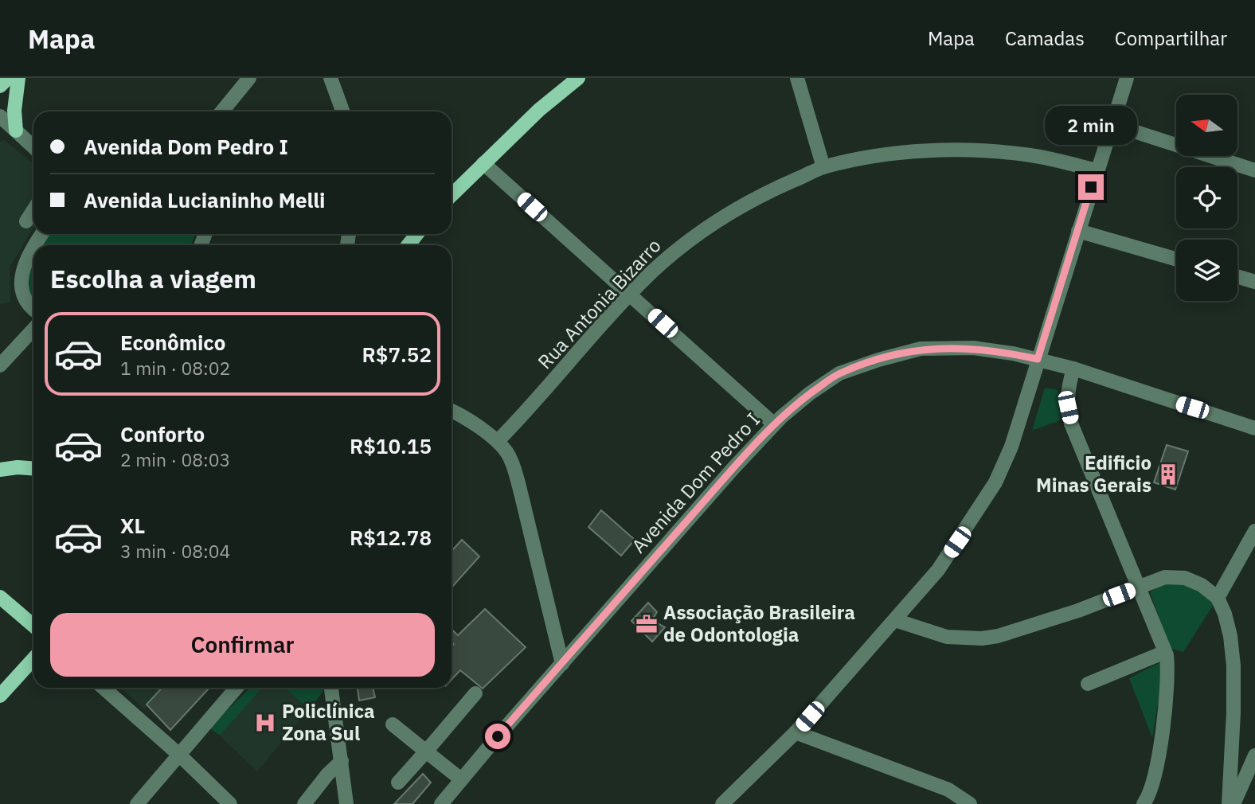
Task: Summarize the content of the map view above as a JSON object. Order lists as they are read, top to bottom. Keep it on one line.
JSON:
{"streets":{"street":["Rua Antonia Bizarro","Avenida Dom Pedro I"]},"places":{"building":["Edificio Minas Gerais"],"office":["Associação Brasileira de Odontologia"],"hospital":["Policlínica Zona Sul"]},"north":"left","page":{"header":"Mapa","nav":["Mapa","Camadas","Compartilhar"],"bubble":"2 min","banner":["Avenida Dom Pedro I","Avenida Lucianinho Melli"],"heading":"Escolha a viagem","list":[{"name":"Econômico","note":"1 min · 08:02","value":"R$7.52"},{"name":"Conforto","note":"2 min · 08:03","value":"R$10.15"},{"name":"XL","note":"3 min · 08:04","value":"R$12.78"}],"buttons":"Confirmar"}}
